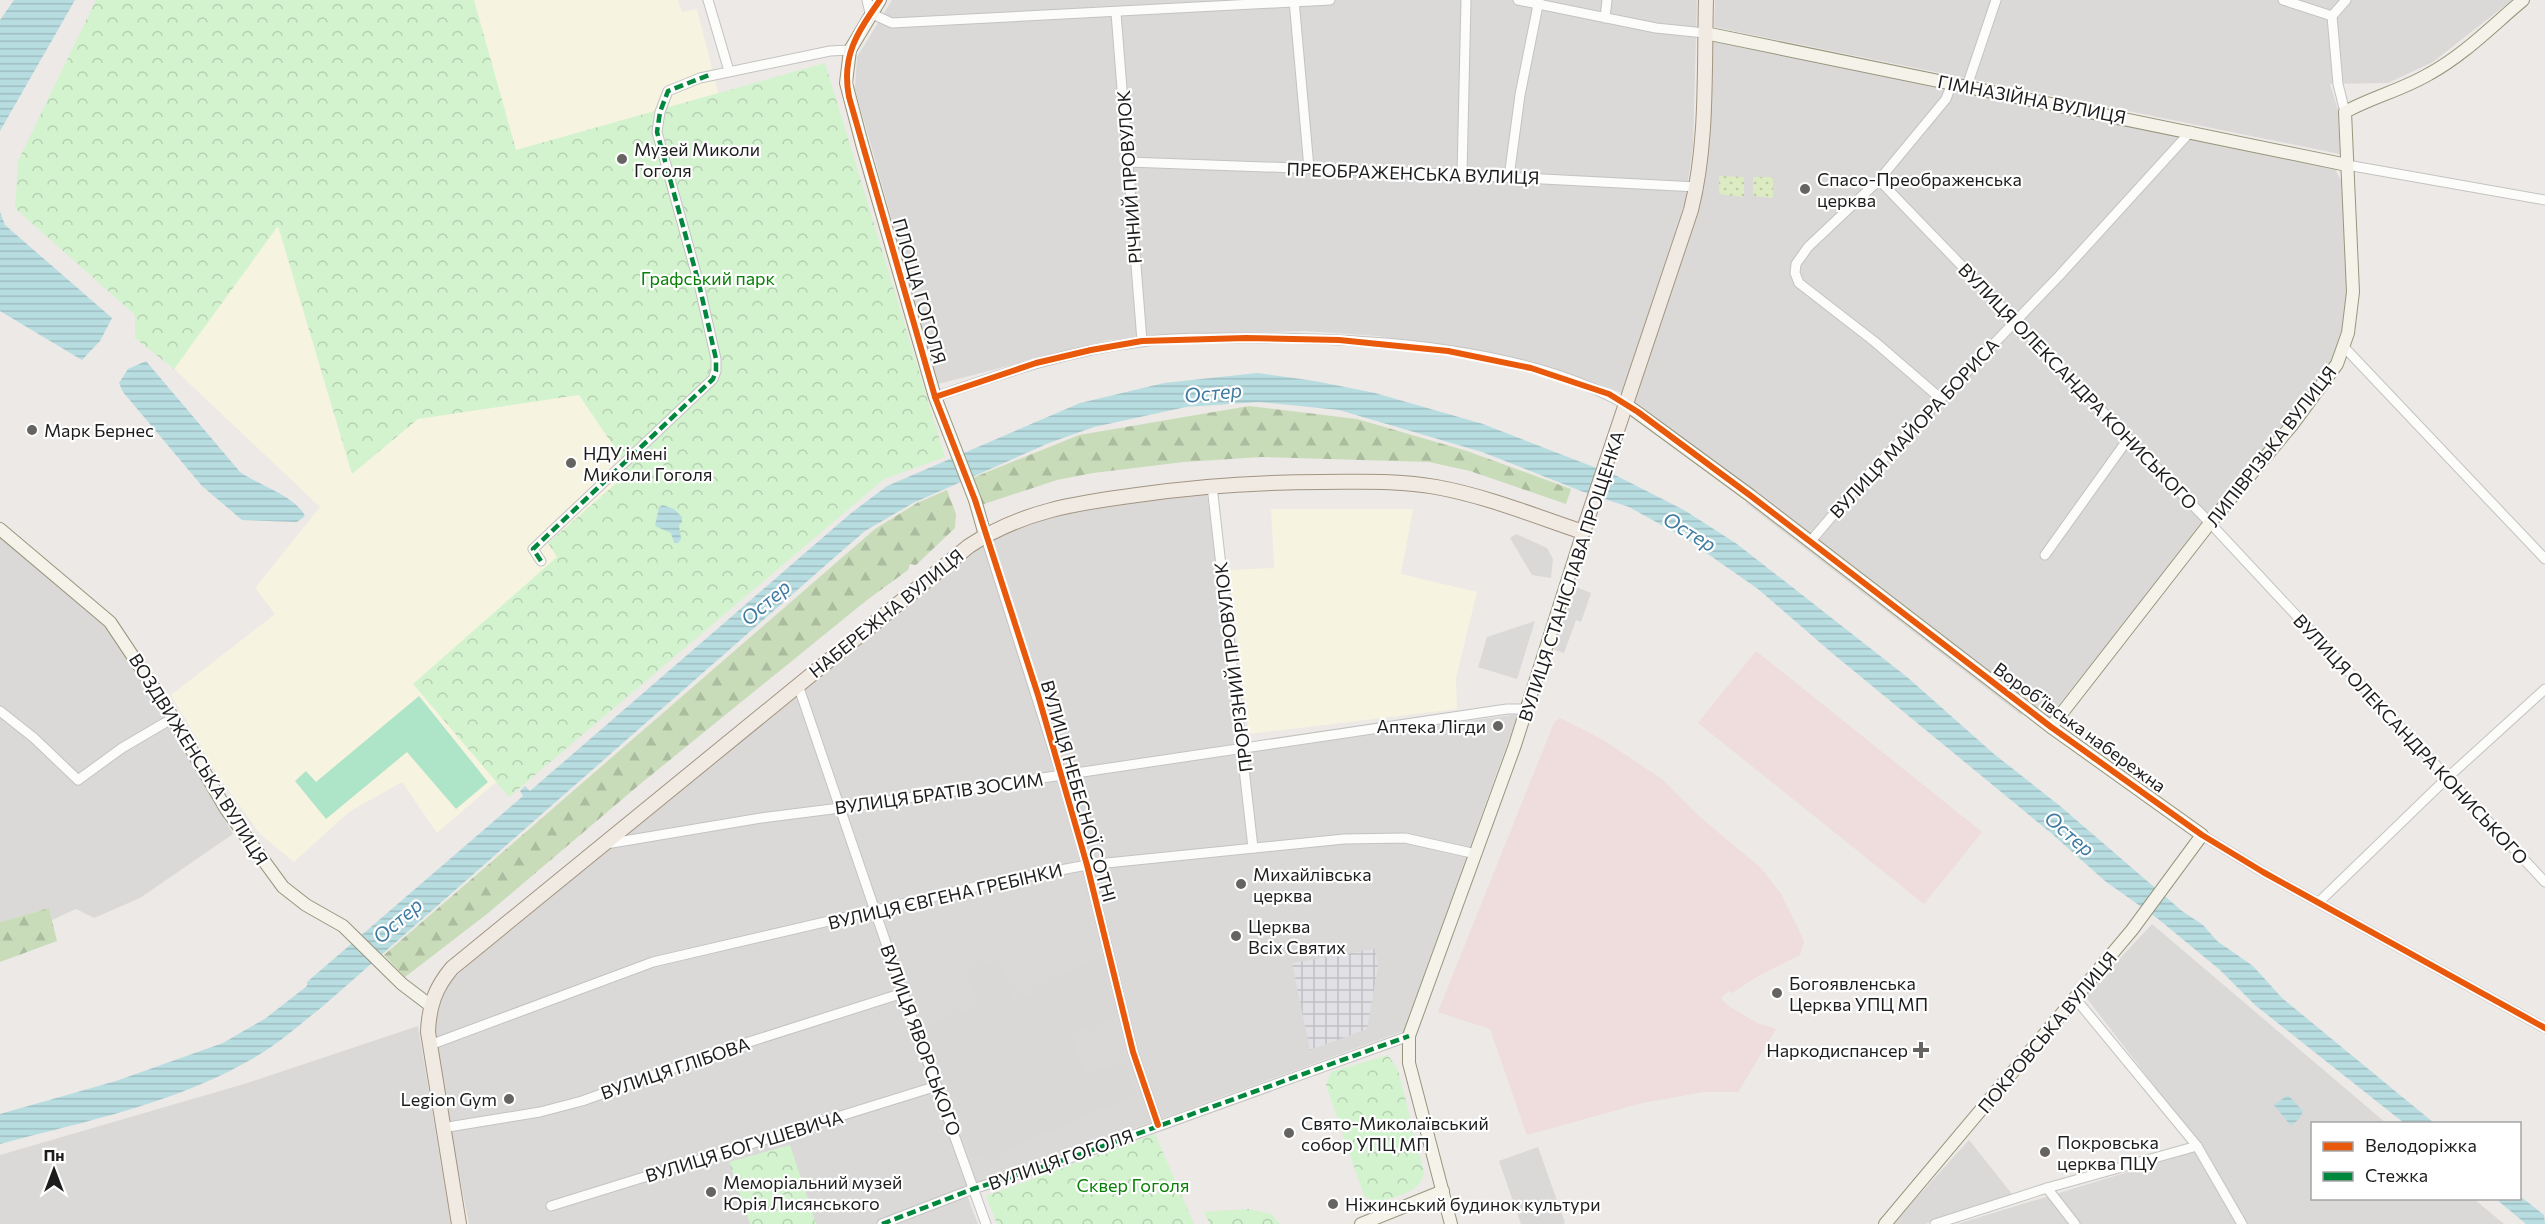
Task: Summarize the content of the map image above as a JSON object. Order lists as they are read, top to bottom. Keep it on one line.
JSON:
{"streets":{"main road":["ВУЛИЦЯ СТАНІСЛАВА ПРОЩЕНКА","НАБЕРЕЖНА ВУЛИЦЯ"],"street":["ГІМНАЗІЙНА ВУЛИЦЯ","ПРЕОБРАЖЕНСЬКА ВУЛИЦЯ","РІЧНИЙ ПРОВУЛОК","ПЛОЩА ГОГОЛЯ","ВУЛИЦЯ ОЛЕКСАНДРА КОНИСЬКОГО","ВУЛИЦЯ МАЙОРА БОРИСА","ЛИПІВРІЗЬКА ВУЛИЦЯ","ПРОРІЗНИЙ ПРОВУЛОК","Воробʼївська набережна","ВОЗДВИЖЕНСЬКА ВУЛИЦЯ","ВУЛИЦЯ НЕБЕСНОЇ СОТНІ","ВУЛИЦЯ БРАТІВ ЗОСИМ","ВУЛИЦЯ ЄВГЕНА ГРЕБІНКИ","ПОКРОВСЬКА ВУЛИЦЯ","ВУЛИЦЯ ЯВОРСЬКОГО","ВУЛИЦЯ ГЛІБОВА","ВУЛИЦЯ БОГУШЕВИЧА","ВУЛИЦЯ ГОГОЛЯ"]},"crossings":[["ГІМНАЗІЙНА ВУЛИЦЯ","ВУЛИЦЯ МАЙОРА БОРИСА"],["ГІМНАЗІЙНА ВУЛИЦЯ","ЛИПІВРІЗЬКА ВУЛИЦЯ"],["ГІМНАЗІЙНА ВУЛИЦЯ","ВУЛИЦЯ СТАНІСЛАВА ПРОЩЕНКА"],["ПРЕОБРАЖЕНСЬКА ВУЛИЦЯ","РІЧНИЙ ПРОВУЛОК"],["ПРЕОБРАЖЕНСЬКА ВУЛИЦЯ","ВУЛИЦЯ СТАНІСЛАВА ПРОЩЕНКА"],["ПЛОЩА ГОГОЛЯ","НАБЕРЕЖНА ВУЛИЦЯ"],["ПЛОЩА ГОГОЛЯ","ВУЛИЦЯ НЕБЕСНОЇ СОТНІ"],["ВУЛИЦЯ ОЛЕКСАНДРА КОНИСЬКОГО","ВУЛИЦЯ МАЙОРА БОРИСА"],["ВУЛИЦЯ ОЛЕКСАНДРА КОНИСЬКОГО","ЛИПІВРІЗЬКА ВУЛИЦЯ"],["ВУЛИЦЯ МАЙОРА БОРИСА","Воробʼївська набережна"],["ЛИПІВРІЗЬКА ВУЛИЦЯ","Воробʼївська набережна"],["ВУЛИЦЯ СТАНІСЛАВА ПРОЩЕНКА","НАБЕРЕЖНА ВУЛИЦЯ"],["ВУЛИЦЯ СТАНІСЛАВА ПРОЩЕНКА","Воробʼївська набережна"],["ВУЛИЦЯ СТАНІСЛАВА ПРОЩЕНКА","ВУЛИЦЯ БРАТІВ ЗОСИМ"],["ВУЛИЦЯ СТАНІСЛАВА ПРОЩЕНКА","ВУЛИЦЯ ЄВГЕНА ГРЕБІНКИ"],["ВУЛИЦЯ СТАНІСЛАВА ПРОЩЕНКА","ВУЛИЦЯ ГОГОЛЯ"],["НАБЕРЕЖНА ВУЛИЦЯ","ПРОРІЗНИЙ ПРОВУЛОК"],["НАБЕРЕЖНА ВУЛИЦЯ","ВОЗДВИЖЕНСЬКА ВУЛИЦЯ"],["НАБЕРЕЖНА ВУЛИЦЯ","ВУЛИЦЯ НЕБЕСНОЇ СОТНІ"],["НАБЕРЕЖНА ВУЛИЦЯ","ВУЛИЦЯ БРАТІВ ЗОСИМ"],["НАБЕРЕЖНА ВУЛИЦЯ","ВУЛИЦЯ ЄВГЕНА ГРЕБІНКИ"],["НАБЕРЕЖНА ВУЛИЦЯ","ВУЛИЦЯ ЯВОРСЬКОГО"],["НАБЕРЕЖНА ВУЛИЦЯ","ВУЛИЦЯ ГЛІБОВА"],["ПРОРІЗНИЙ ПРОВУЛОК","ВУЛИЦЯ БРАТІВ ЗОСИМ"],["ПРОРІЗНИЙ ПРОВУЛОК","ВУЛИЦЯ ЄВГЕНА ГРЕБІНКИ"],["Воробʼївська набережна","ПОКРОВСЬКА ВУЛИЦЯ"],["ВУЛИЦЯ НЕБЕСНОЇ СОТНІ","ВУЛИЦЯ БРАТІВ ЗОСИМ"],["ВУЛИЦЯ НЕБЕСНОЇ СОТНІ","ВУЛИЦЯ ЄВГЕНА ГРЕБІНКИ"],["ВУЛИЦЯ НЕБЕСНОЇ СОТНІ","ВУЛИЦЯ ГОГОЛЯ"],["ВУЛИЦЯ БРАТІВ ЗОСИМ","ВУЛИЦЯ ЯВОРСЬКОГО"],["ВУЛИЦЯ ЄВГЕНА ГРЕБІНКИ","ВУЛИЦЯ ЯВОРСЬКОГО"],["ВУЛИЦЯ ЯВОРСЬКОГО","ВУЛИЦЯ ГЛІБОВА"],["ВУЛИЦЯ ЯВОРСЬКОГО","ВУЛИЦЯ БОГУШЕВИЧА"],["ВУЛИЦЯ ЯВОРСЬКОГО","ВУЛИЦЯ ГОГОЛЯ"]],"water":["Остер"],"parks":["Графський парк","Сквер Гоголя"],"places":{"other":["Музей Миколи Гоголя","Спасо-Преображенська церква","Марк Бернес","НДУ імені Миколи Гоголя","Аптека Лігди","Михайлівська церква","Церква Всіх Святих","Богоявленська Церква УПЦ МП","Legion Gym","Свято-Миколаївський собор УПЦ МП","Покровська церква ПЦУ","Меморіальний музей Юрія Лисянського","Ніжинський будинок культури"],"health":["Наркодиспансер"]},"legend":["Велодоріжка","Стежка"],"north":"top"}
